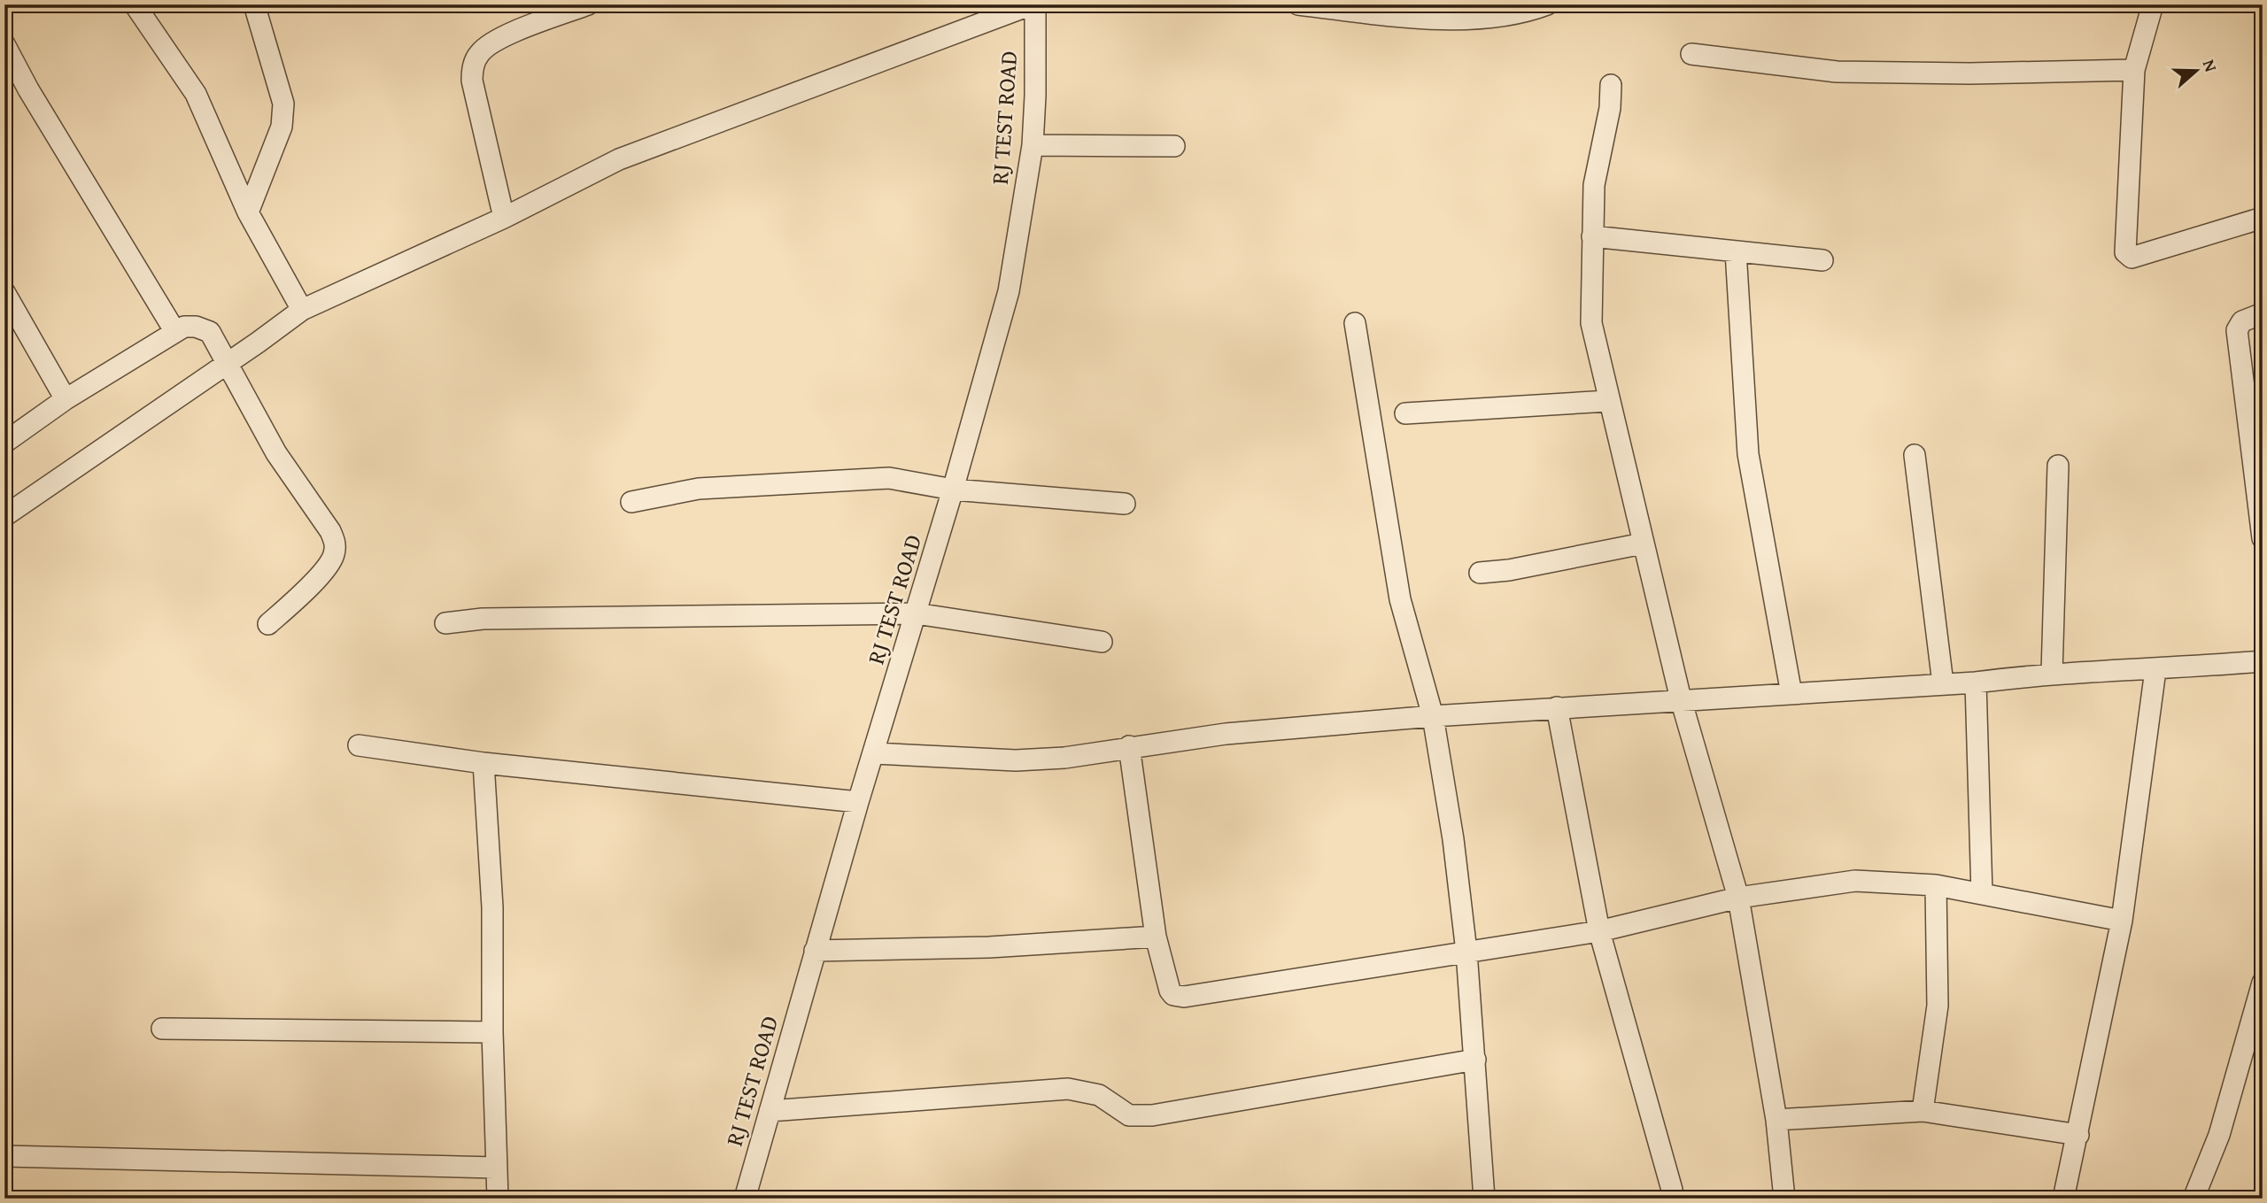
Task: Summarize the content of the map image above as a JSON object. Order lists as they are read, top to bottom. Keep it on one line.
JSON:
{"streets":{"street":["RJ TEST ROAD"]},"north":"right"}
